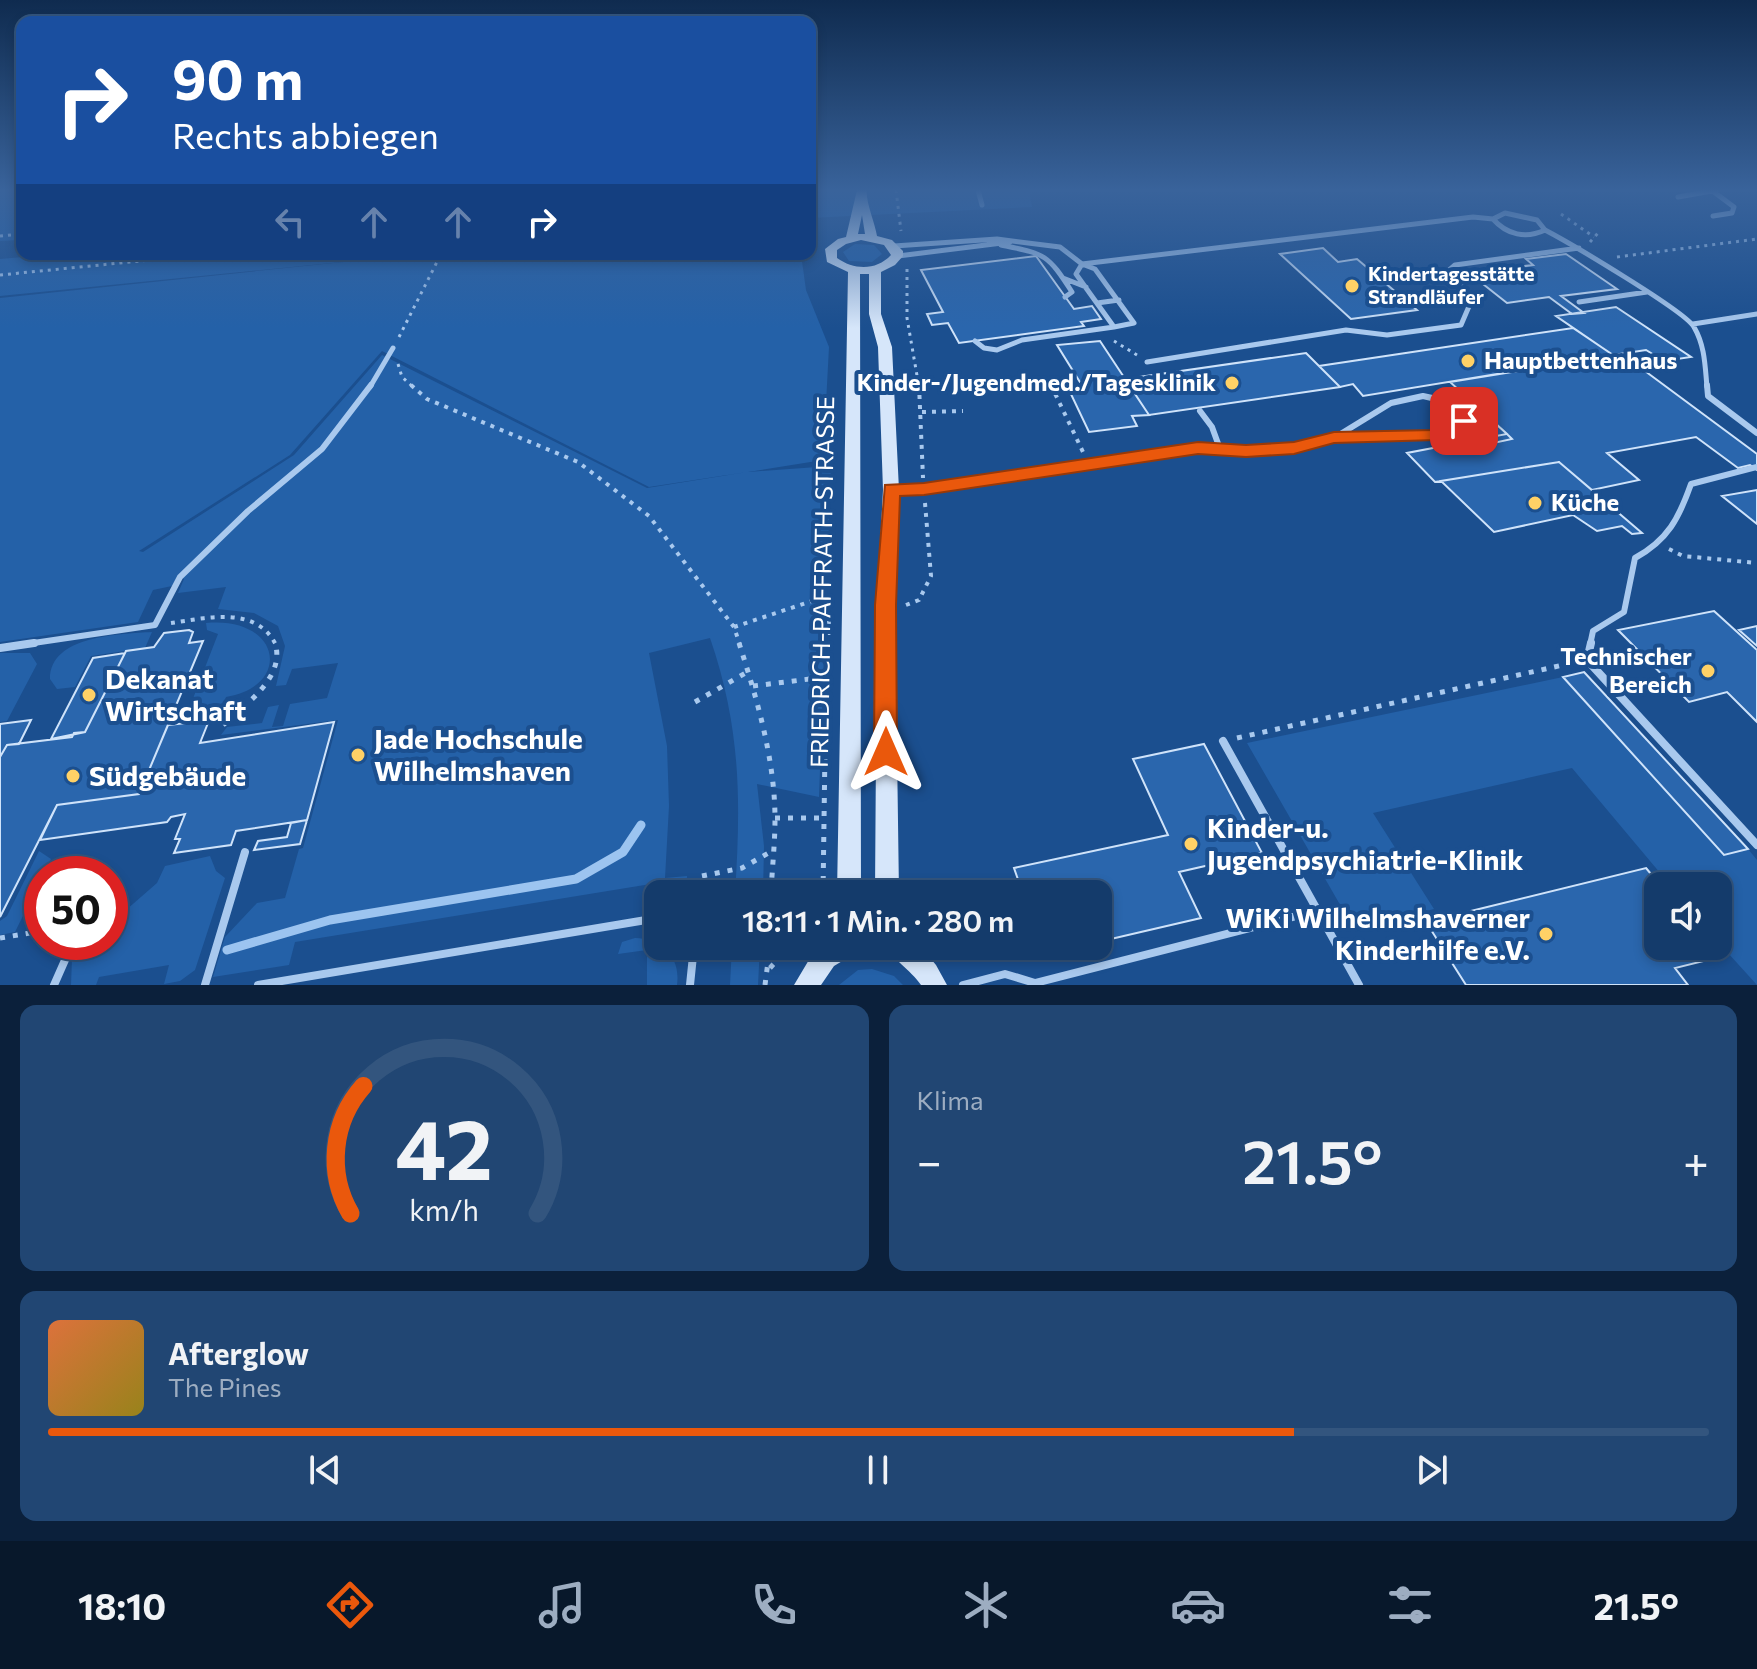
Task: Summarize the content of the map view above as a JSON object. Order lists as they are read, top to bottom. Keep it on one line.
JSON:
{"streets":{"main road":["FRIEDRICH-PAFFRATH-STRASSE"]},"places":["Kindertagesstätte Strandläufer","Hauptbettenhaus","Kinder-/Jugendmed./Tagesklinik","Küche","Technischer Bereich","Dekanat Wirtschaft","Jade Hochschule Wilhelmshaven","Südgebäude","Kinder-u. Jugendpsychiatrie-Klinik","WiKi Wilhelmshaverner Kinderhilfe e.V."],"page":{"turn":["90 m","Rechts abbiegen"],"limit":"50","trip":"18:11 · 1 Min. · 280 m","tile":"Klima","heat":["−","21.5°","+"],"song":["Afterglow","The Pines"],"tabs":["18:10","21.5°"],"gauge":["42","km/h"]}}
